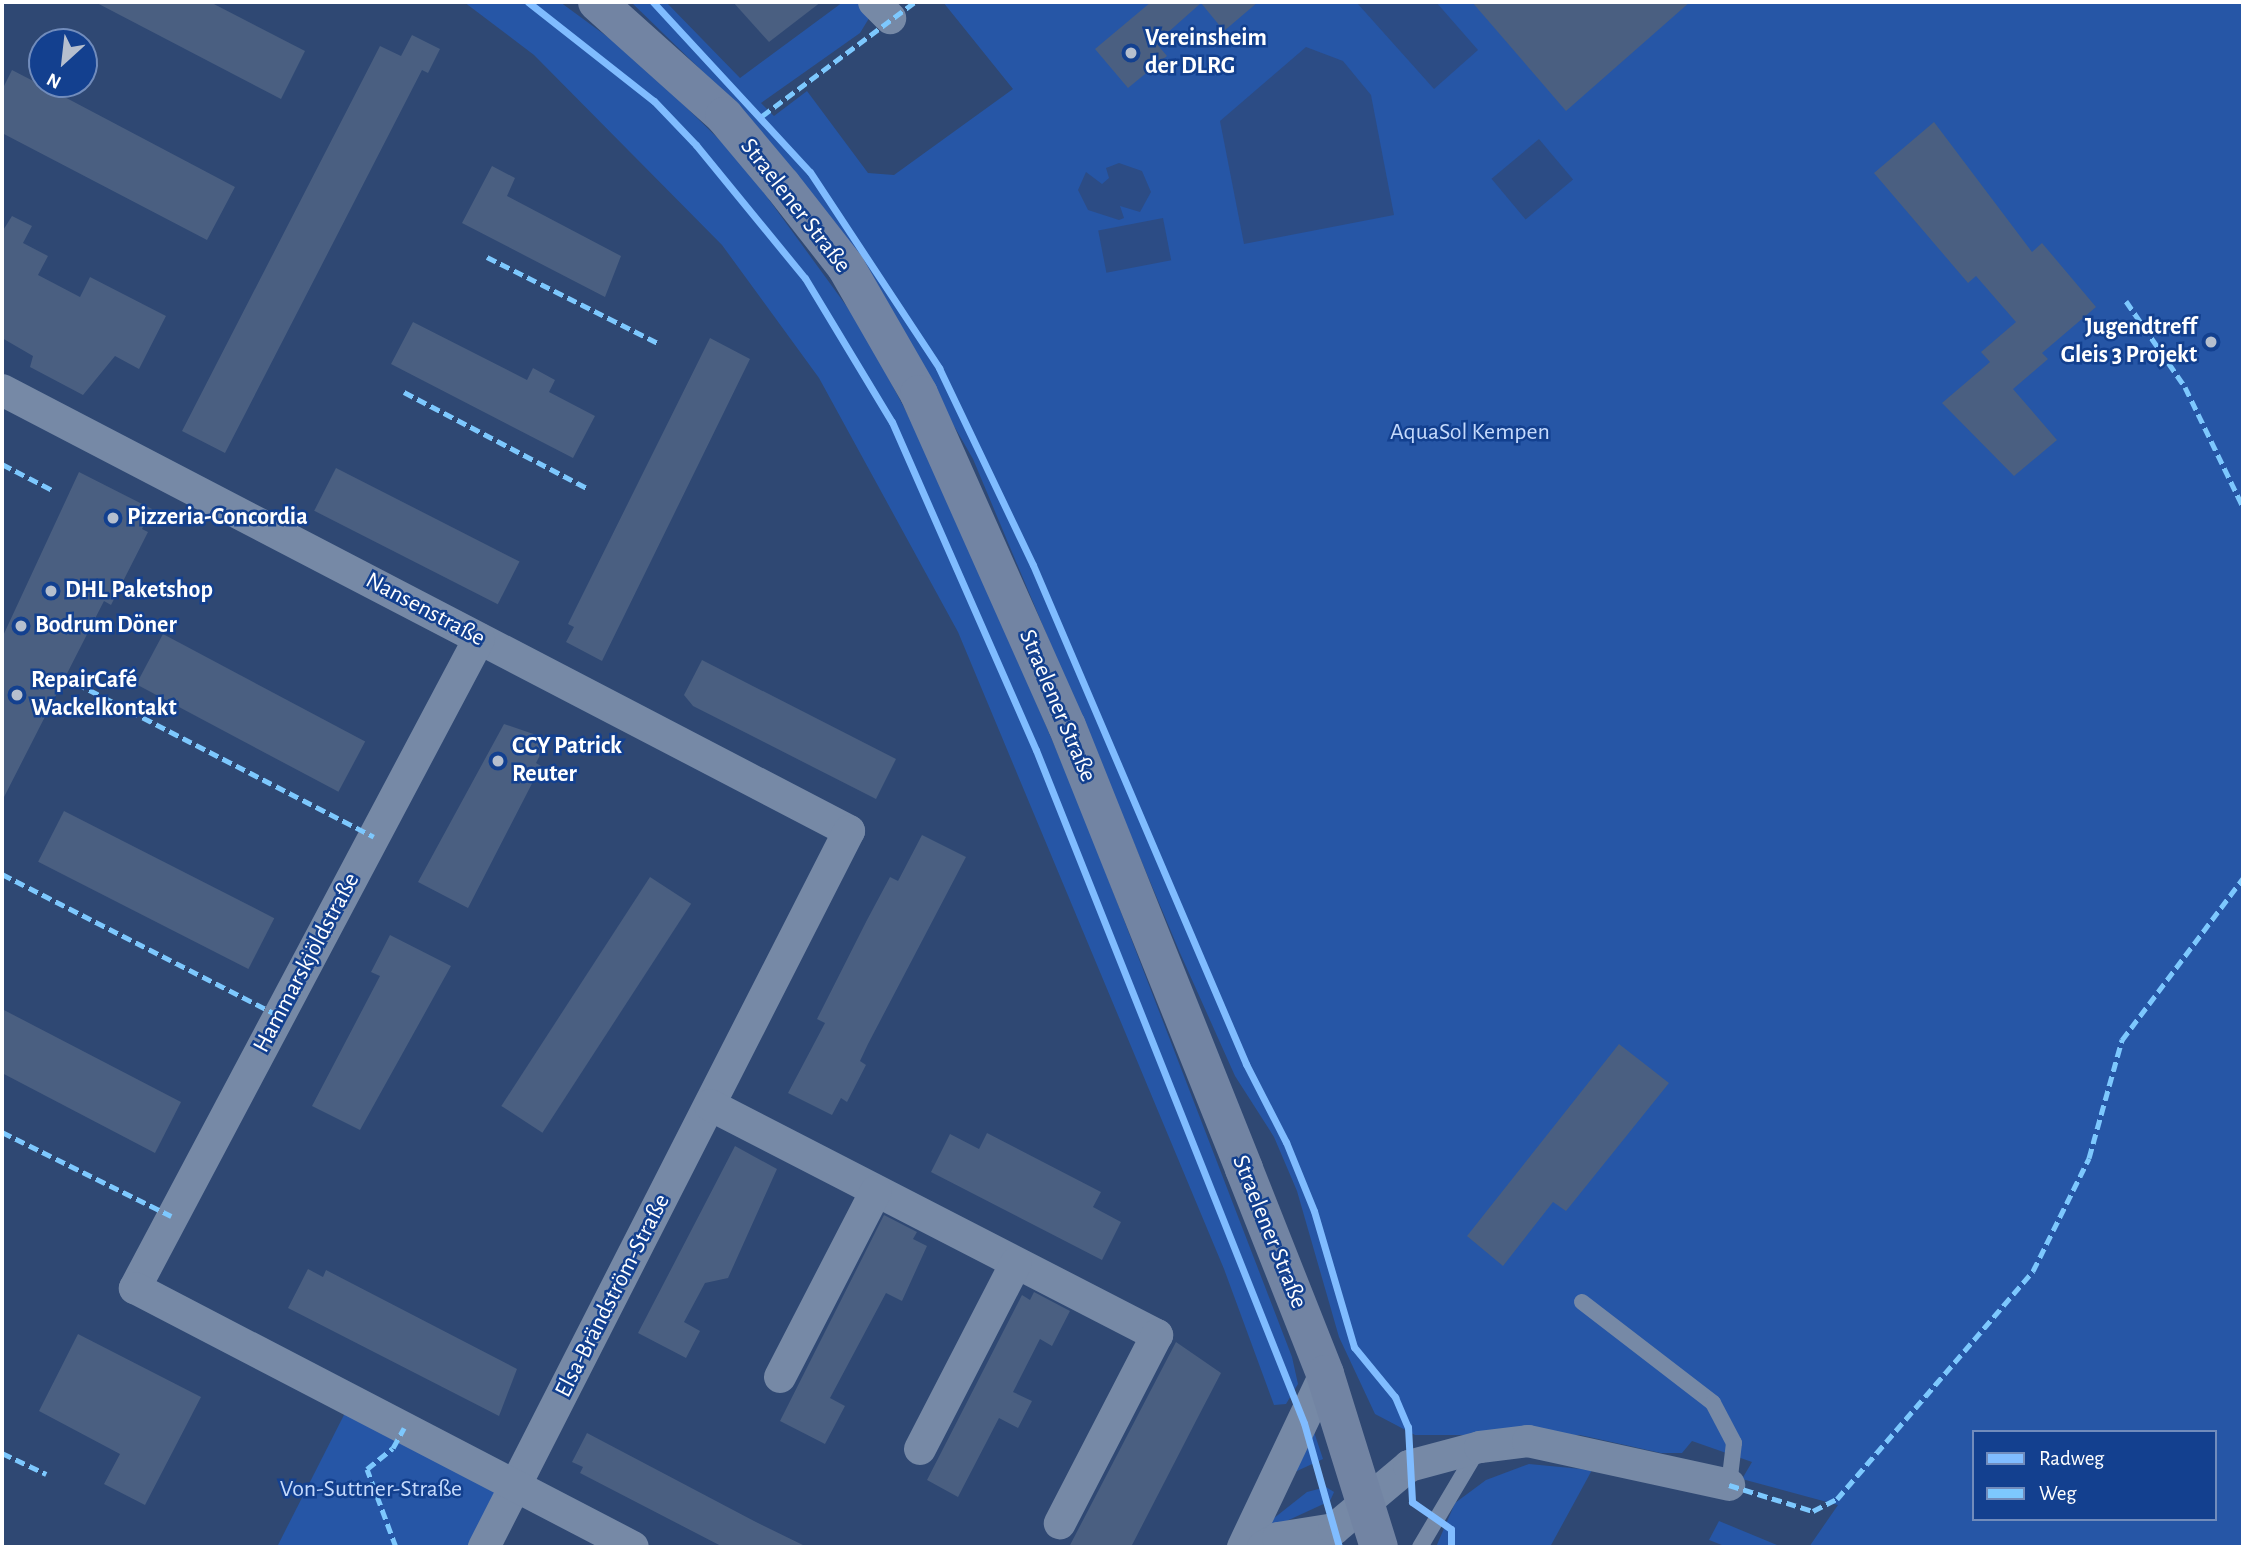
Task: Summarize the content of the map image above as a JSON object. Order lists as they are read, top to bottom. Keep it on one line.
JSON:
{"streets":{"street":["Straelener Straße","Nansenstraße","Hammarskjöldstraße","Elsa-Brändström-Straße"]},"crossings":[["Nansenstraße","Hammarskjöldstraße"],["Nansenstraße","Elsa-Brändström-Straße"],["Hammarskjöldstraße","Elsa-Brändström-Straße"]],"parks":["AquaSol Kempen","Von-Suttner-Straße"],"places":["Vereinsheim der DLRG","Jugendtreff Gleis 3 Projekt","Pizzeria-Concordia","DHL Paketshop","Bodrum Döner","RepairCafé Wackelkontakt","CCY Patrick Reuter"],"legend":["Radweg","Weg"],"north":"bottom left"}
